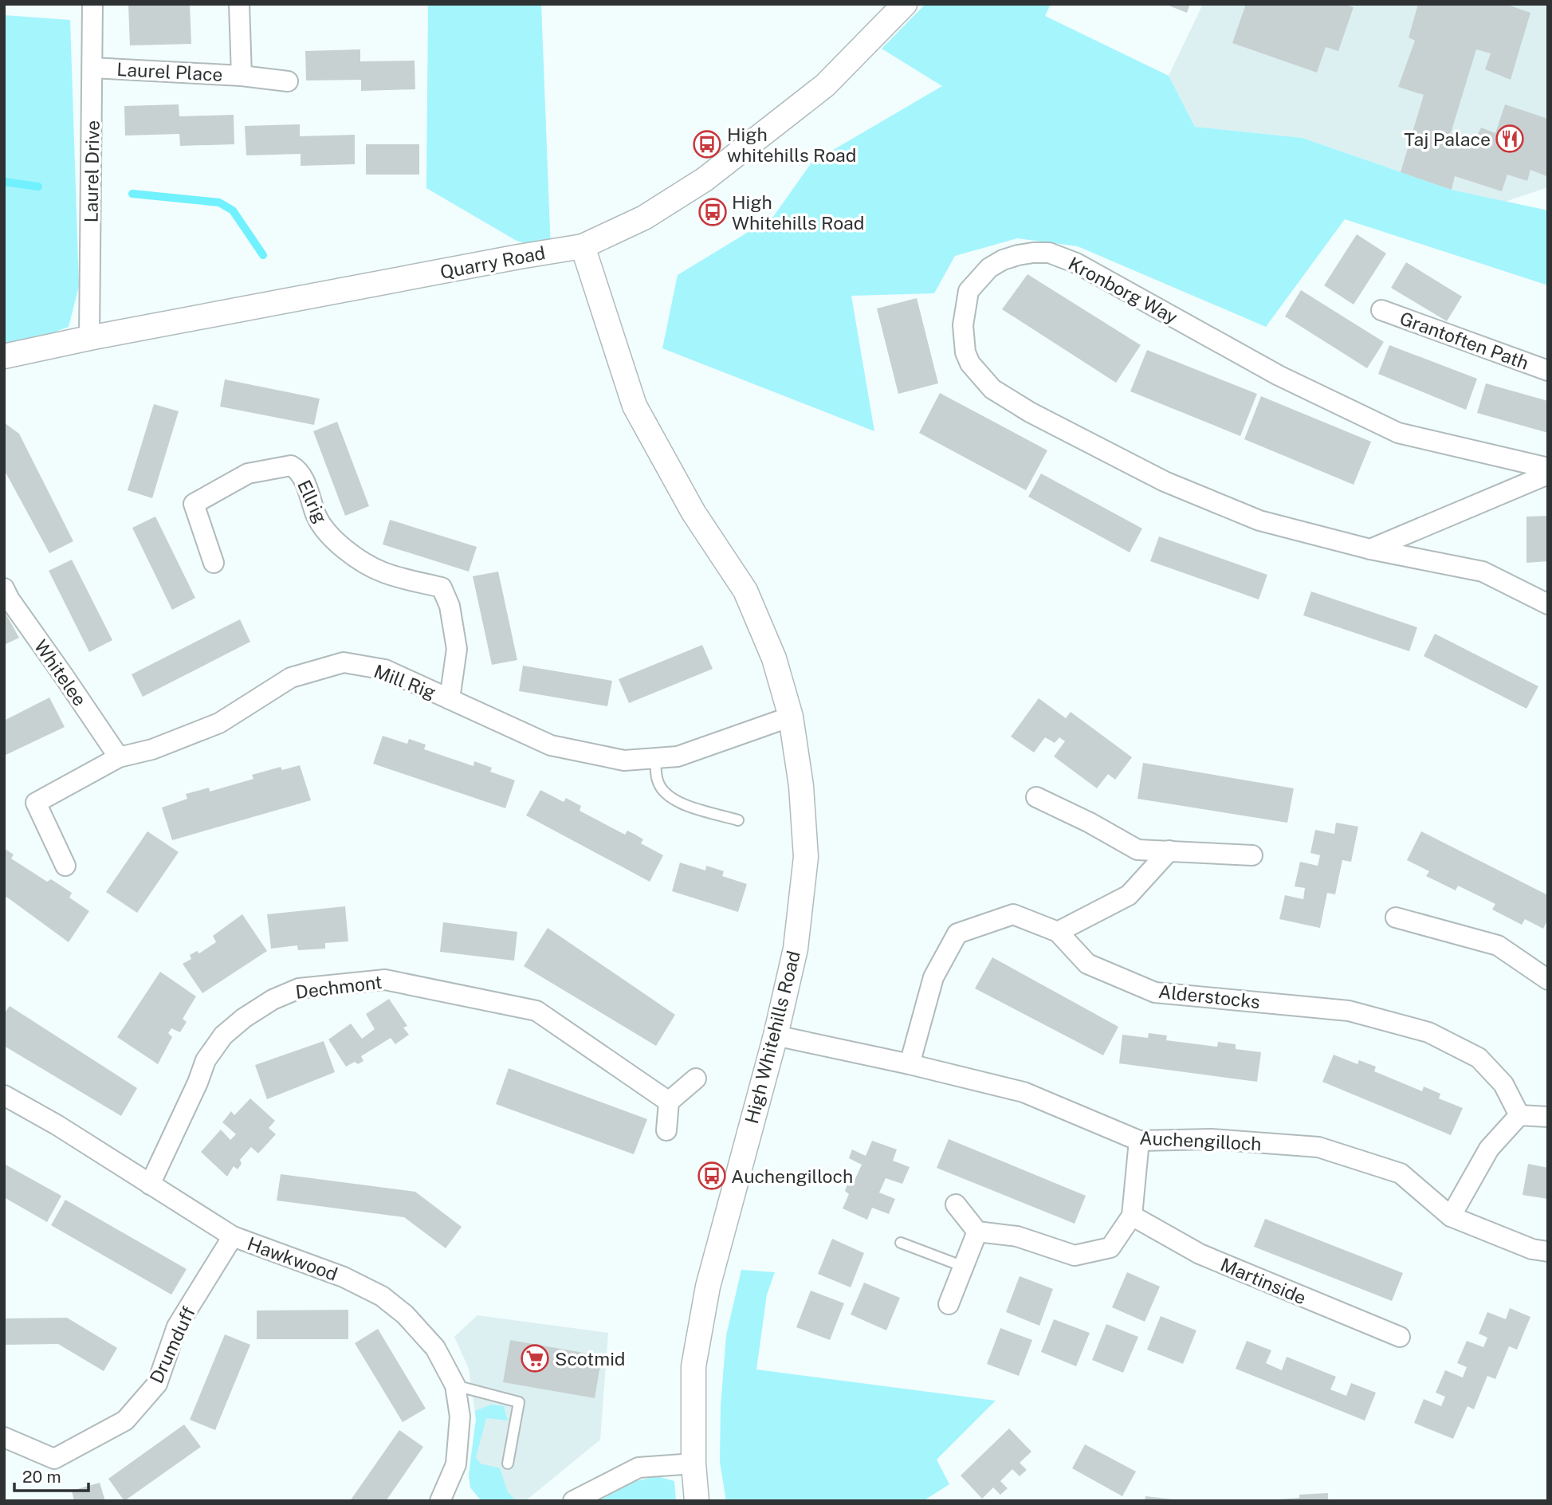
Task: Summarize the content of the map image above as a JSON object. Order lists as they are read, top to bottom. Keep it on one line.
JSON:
{"streets":{"street":["Laurel Place","Laurel Drive","Quarry Road","Kronborg Way","Grantoften Path","Ellrig","Whitelee","Mill Rig","Dechmont","Alderstocks","High Whitehills Road","Auchengilloch","Hawkwood","Martinside","Drumduff"]},"crossings":[["Laurel Place","Laurel Drive"],["Laurel Drive","Quarry Road"],["Quarry Road","High Whitehills Road"],["Ellrig","Mill Rig"],["Whitelee","Mill Rig"],["Mill Rig","High Whitehills Road"],["Dechmont","Hawkwood"],["Alderstocks","Auchengilloch"],["High Whitehills Road","Auchengilloch"],["Hawkwood","Drumduff"]],"places":{"restaurant":["Taj Palace"],"bus stop":["High whitehills Road","High Whitehills Road","Auchengilloch"],"supermarket":["Scotmid"]},"scale_bar":"20 m"}
